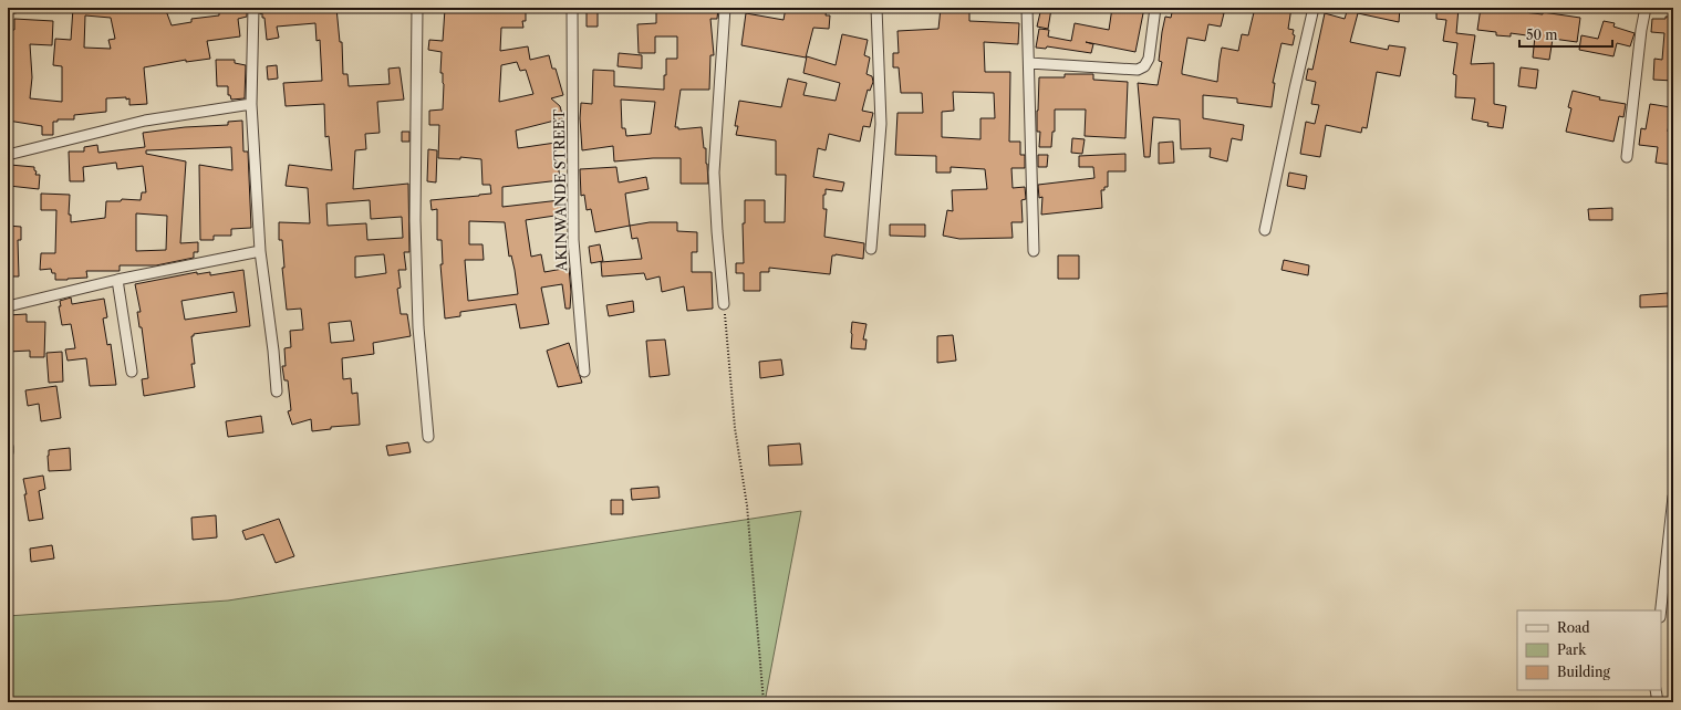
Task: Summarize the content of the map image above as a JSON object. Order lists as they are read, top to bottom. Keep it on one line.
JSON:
{"streets":{"street":["AKINWANDE STREET"]},"legend":["Road","Park","Building"],"scale_bar":"50 m"}
